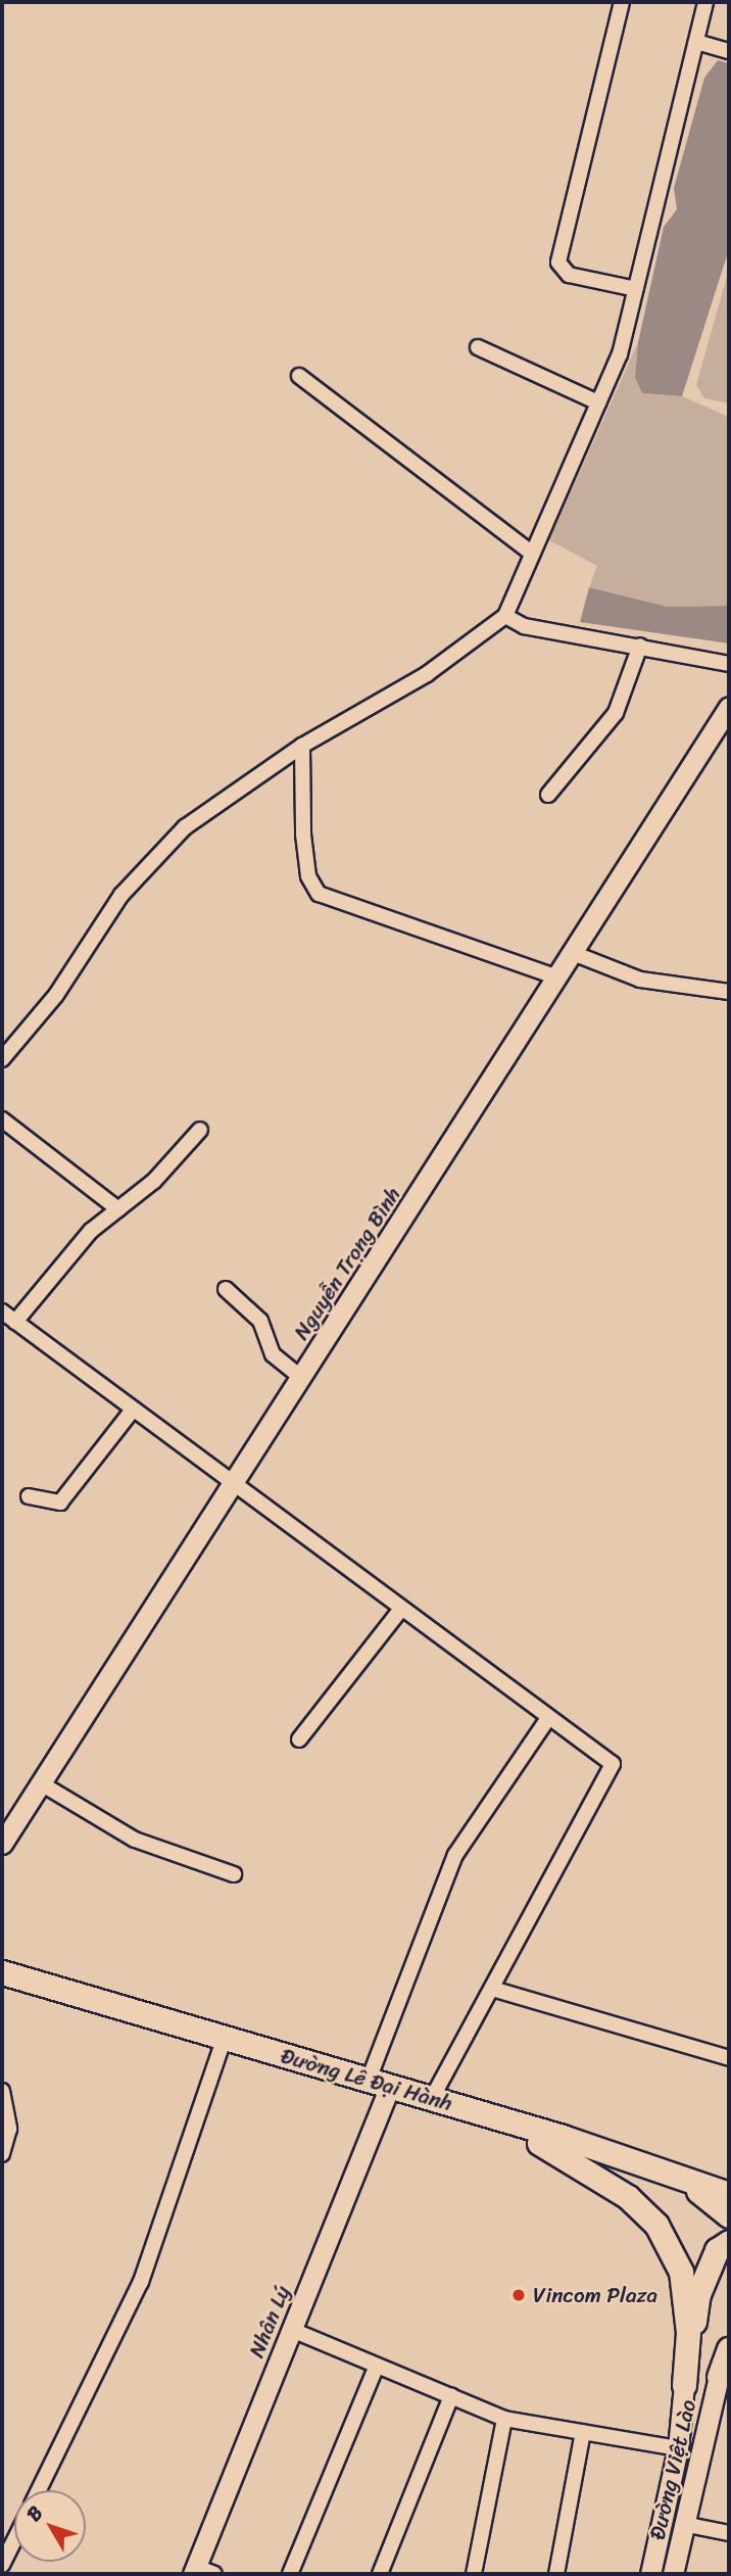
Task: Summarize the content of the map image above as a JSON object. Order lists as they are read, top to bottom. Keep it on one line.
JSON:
{"streets":{"main road":["Đường Lê Đại Hành"],"street":["Nguyễn Trọng Bình","Nhân Lý","Đường Việt Lào"]},"crossings":[["Đường Lê Đại Hành","Nhân Lý"]],"places":["Vincom Plaza"],"north":"top left"}
